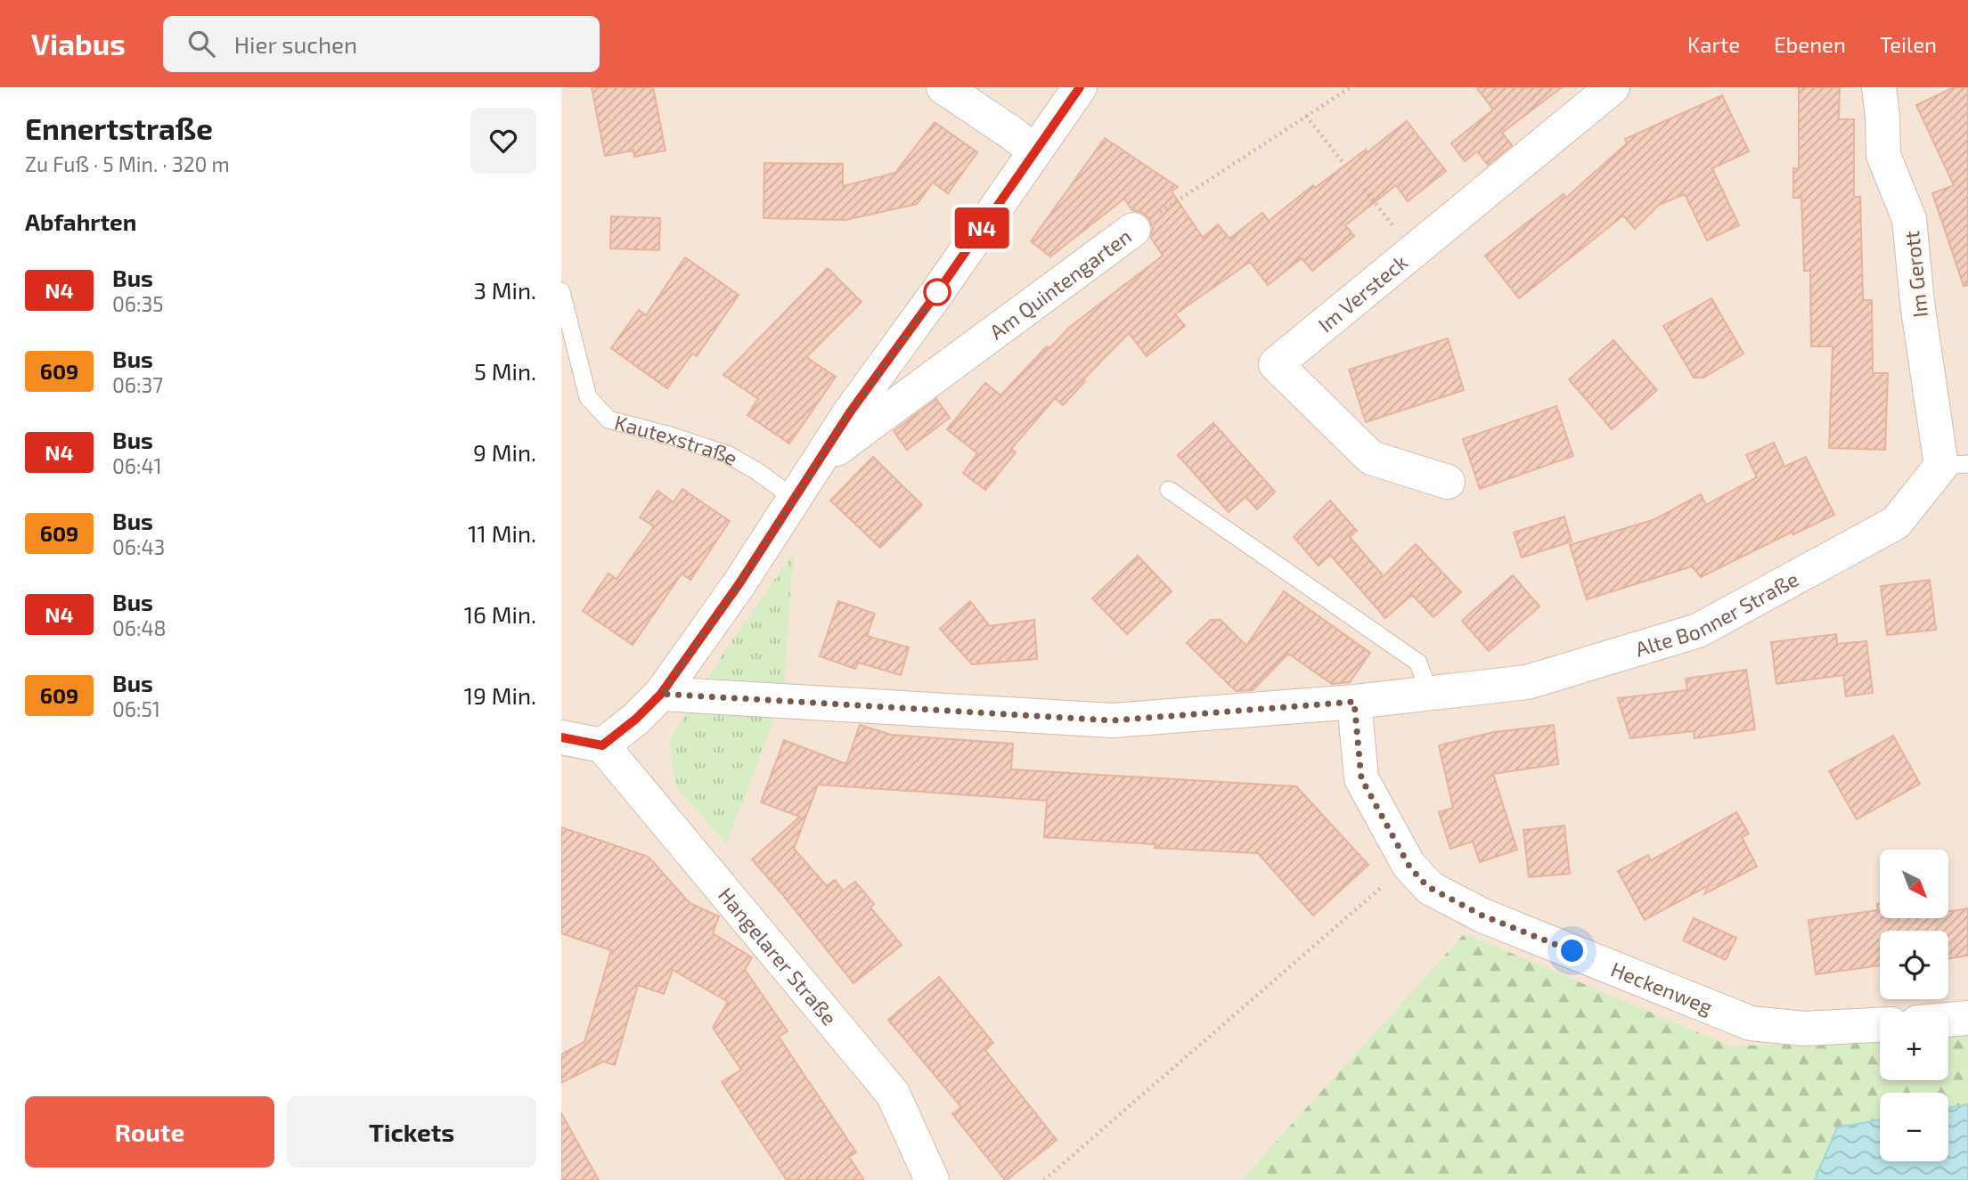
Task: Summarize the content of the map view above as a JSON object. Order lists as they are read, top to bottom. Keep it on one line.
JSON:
{"streets":{"street":["Im Gerott","Am Quintengarten","Im Versteck","Alte Bonner Straße","Hangelarer Straße","Heckenweg"],"lane":["Kautexstraße"]},"crossings":[["Im Gerott","Alte Bonner Straße"],["Alte Bonner Straße","Heckenweg"]],"lines":["bus line N4"],"north":"bottom right","page":{"header":"Viabus","search":"Hier suchen","nav":["Karte","Ebenen","Teilen"],"heading":[["Ennertstraße","Zu Fuß · 5 Min. · 320 m"],"Abfahrten"],"on_map":"N4","list":[{"mark":"N4","name":"Bus","note":"06:35","value":"3 Min."},{"mark":"609","name":"Bus","note":"06:37","value":"5 Min."},{"mark":"N4","name":"Bus","note":"06:41","value":"9 Min."},{"mark":"609","name":"Bus","note":"06:43","value":"11 Min."},{"mark":"N4","name":"Bus","note":"06:48","value":"16 Min."},{"mark":"609","name":"Bus","note":"06:51","value":"19 Min."}],"map_buttons":["+","−"],"buttons":["Route","Tickets"]}}
